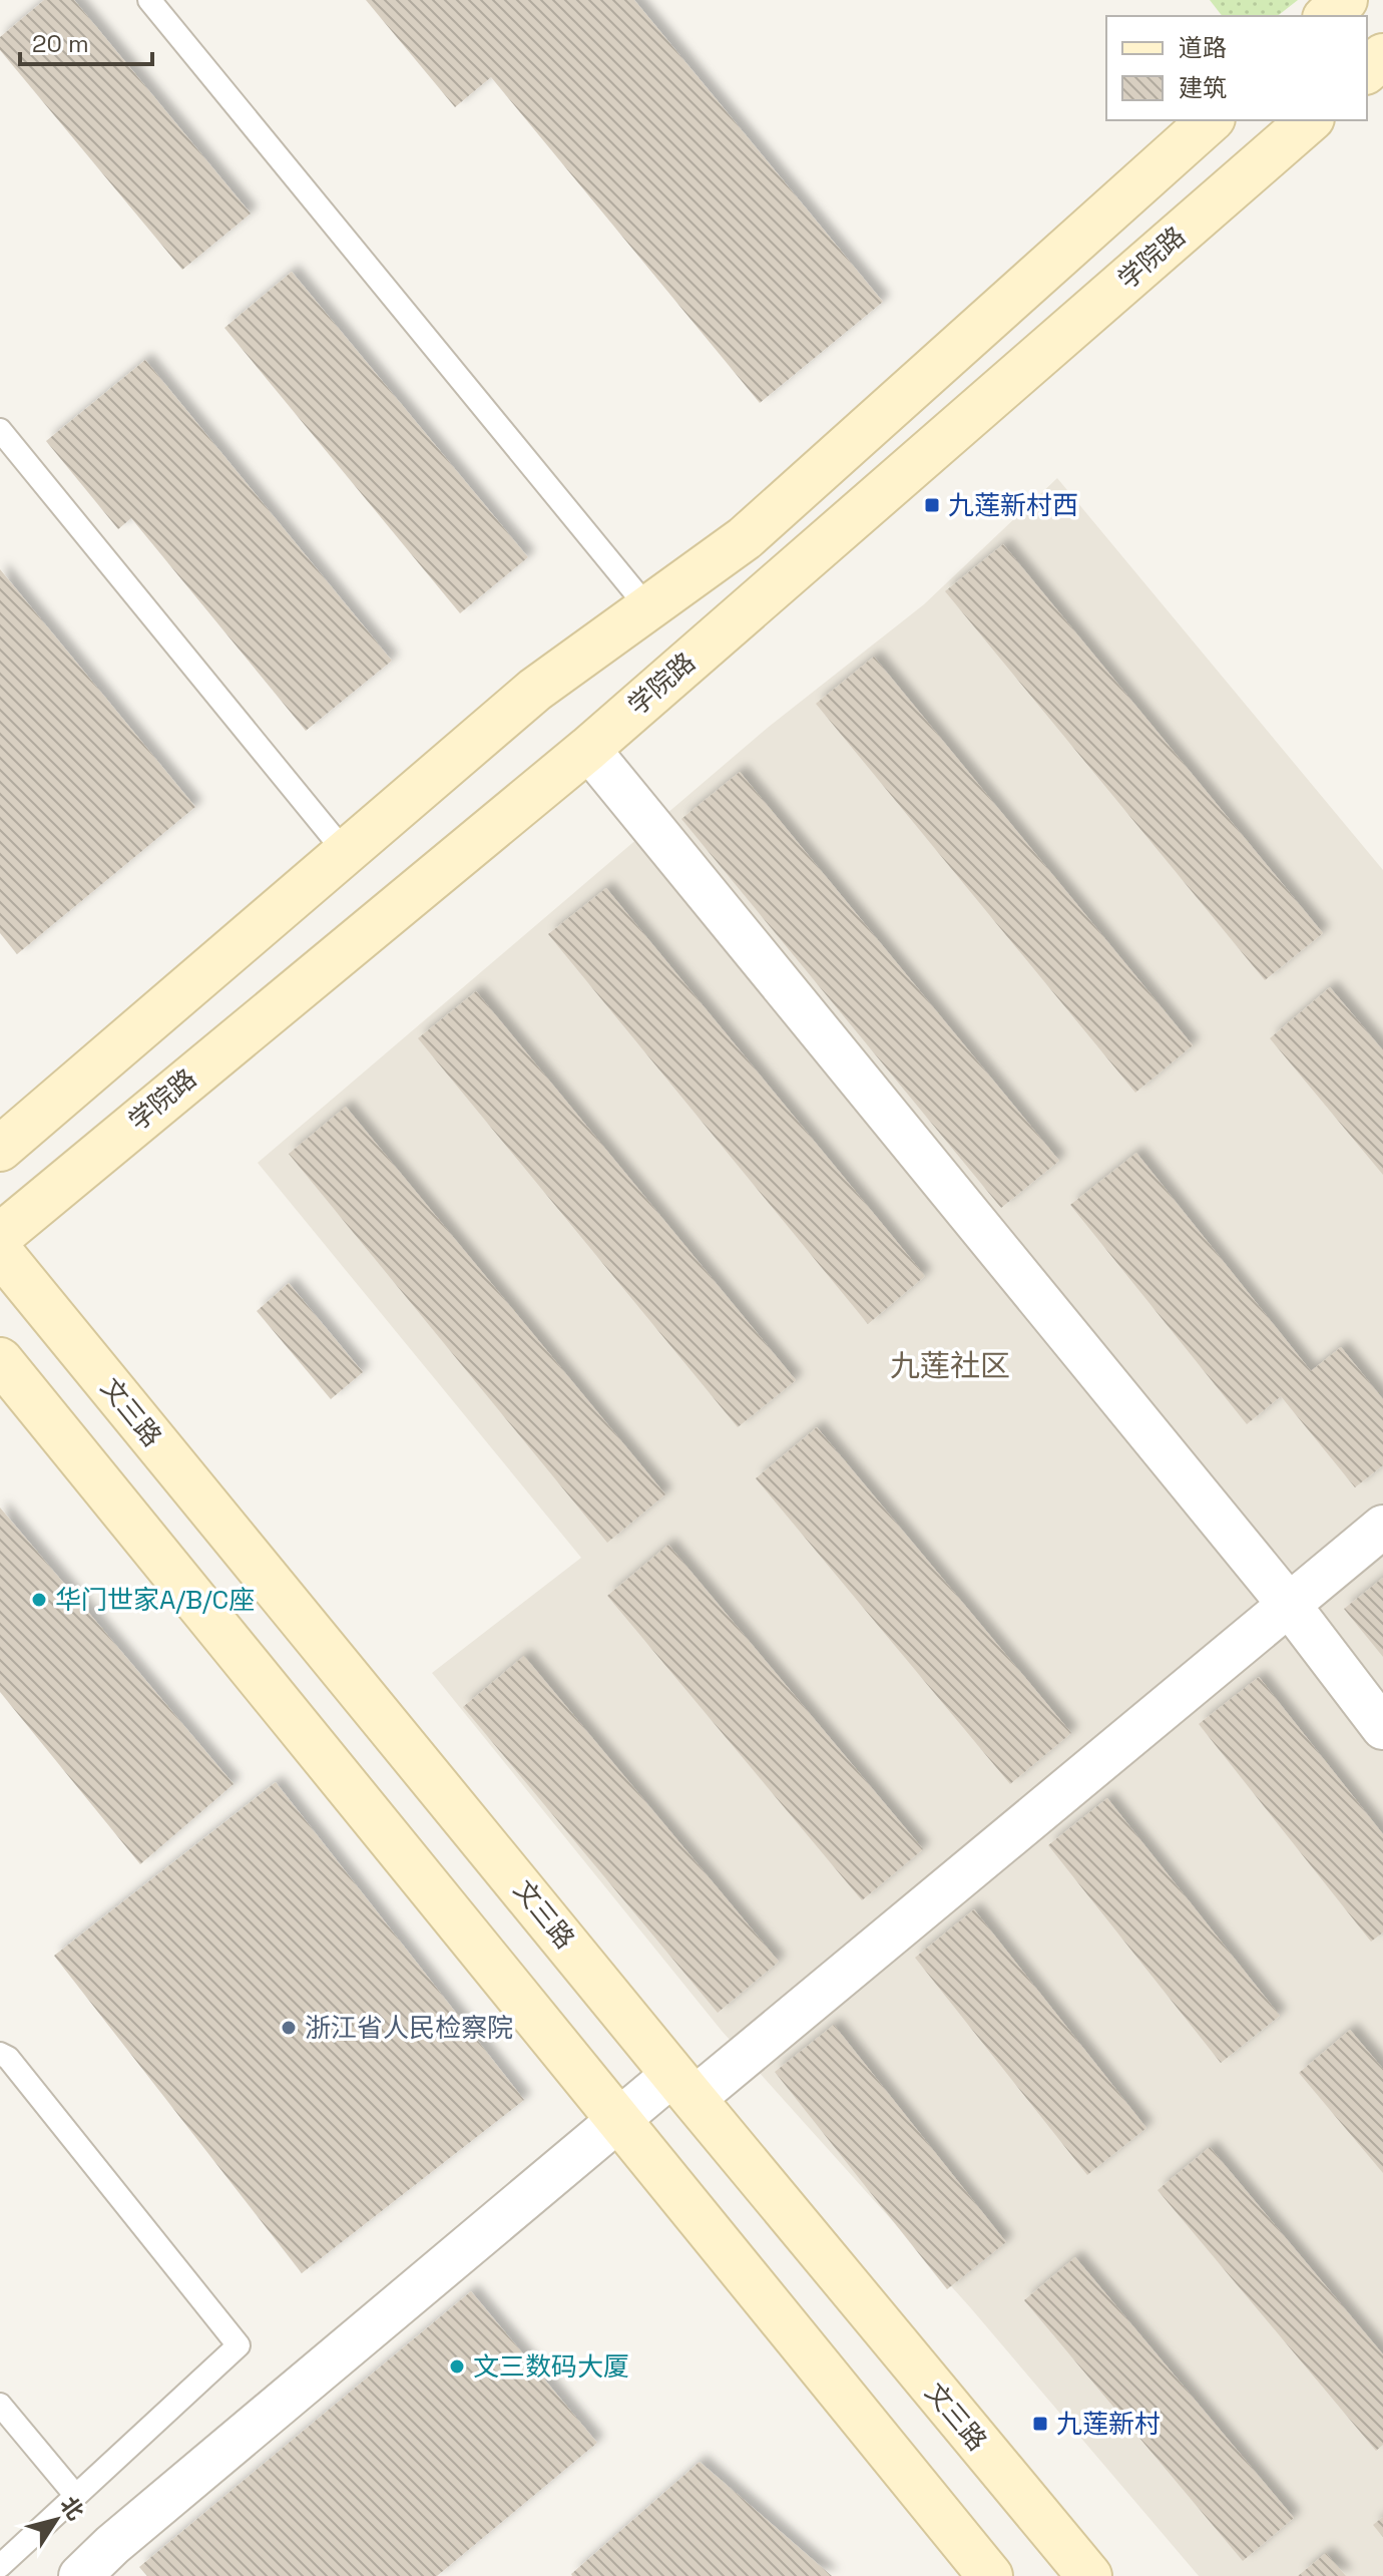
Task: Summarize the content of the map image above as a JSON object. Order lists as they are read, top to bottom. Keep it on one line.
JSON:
{"streets":{"main road":["学院路","文三路"]},"districts":["九莲社区"],"places":{"transit":["九莲新村西","九莲新村"],"other":["华门世家A/B/C座","浙江省人民检察院","文三数码大厦"]},"legend":["道路","建筑"],"scale_bar":"20 m","north":"top right"}
